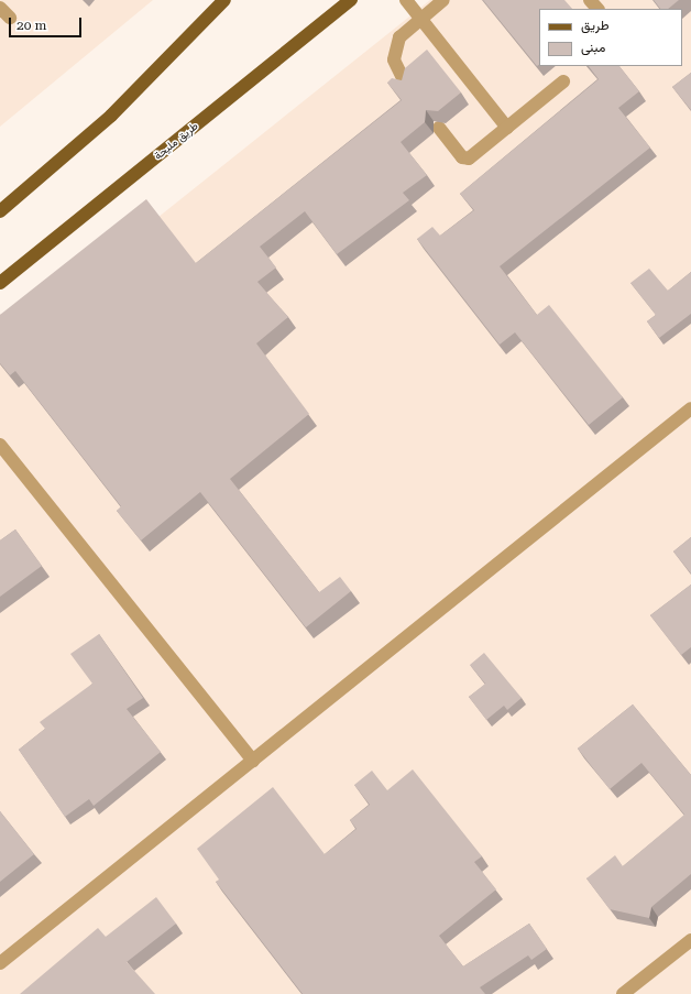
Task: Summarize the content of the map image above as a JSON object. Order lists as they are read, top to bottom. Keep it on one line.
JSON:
{"streets":{"main road":["طريق مليحة"]},"legend":["طريق","مبنى"],"scale_bar":"20 m"}
